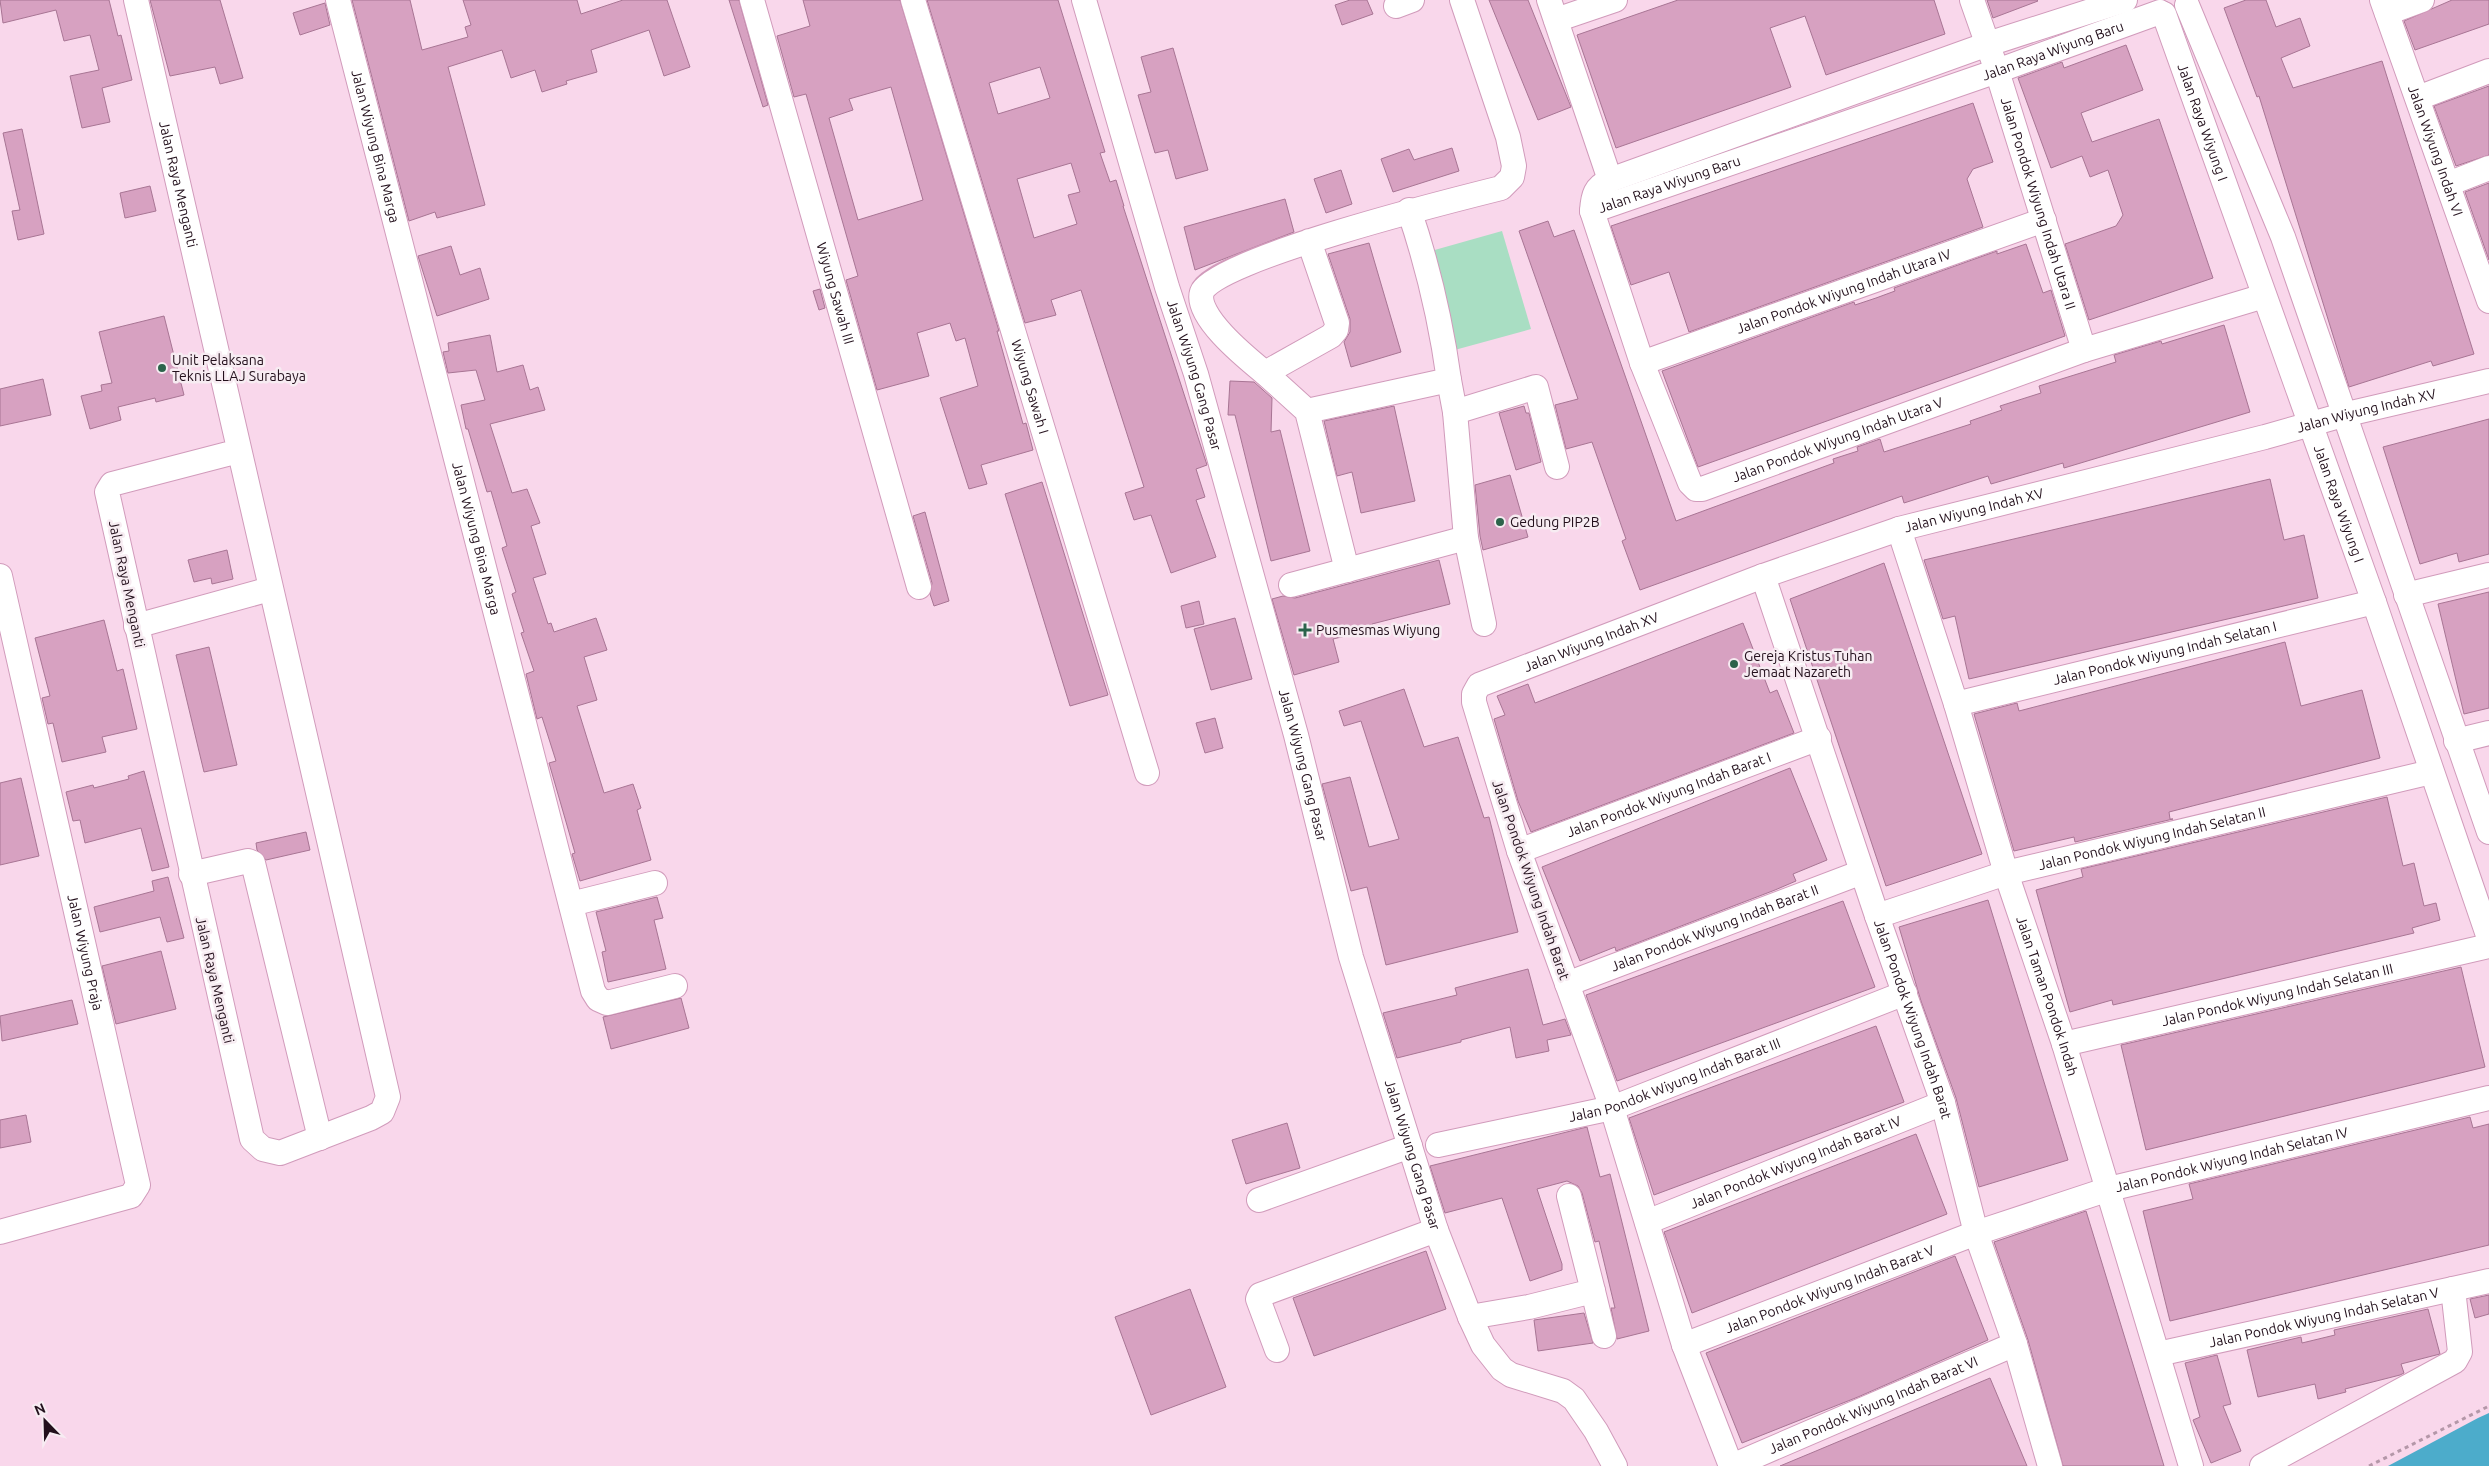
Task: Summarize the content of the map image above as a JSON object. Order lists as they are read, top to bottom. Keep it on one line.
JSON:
{"streets":{"street":["Jalan Raya Wiyung Baru","Jalan Raya Wiyung I","Jalan Wiyung Bina Marga","Jalan Wiyung Indah VI","Jalan Raya Menganti","Jalan Pondok Wiyung Indah Utara II","Jalan Pondok Wiyung Indah Utara IV","Wiyung Sawah III","Jalan Wiyung Gang Pasar","Wiyung Sawah I","Jalan Wiyung Indah XV","Jalan Pondok Wiyung Indah Utara V","Jalan Pondok Wiyung Indah Selatan I","Jalan Pondok Wiyung Indah Barat I","Jalan Pondok Wiyung Indah Selatan II","Jalan Pondok Wiyung Indah Barat","Jalan Pondok Wiyung Indah Barat II","Jalan Wiyung Praja","Jalan Pondok Wiyung Indah Selatan III","Jalan Taman Pondok Indah","Jalan Pondok Wiyung Indah Barat III","Jalan Pondok Wiyung Indah Selatan IV","Jalan Pondok Wiyung Indah Barat IV","Jalan Pondok Wiyung Indah Barat V","Jalan Pondok Wiyung Indah Selatan V","Jalan Pondok Wiyung Indah Barat VI"]},"crossings":[["Jalan Raya Wiyung Baru","Jalan Raya Wiyung I"],["Jalan Raya Wiyung Baru","Jalan Pondok Wiyung Indah Utara II"],["Jalan Raya Wiyung Baru","Jalan Pondok Wiyung Indah Utara V"],["Jalan Raya Wiyung I","Jalan Wiyung Indah XV"],["Jalan Raya Wiyung I","Jalan Pondok Wiyung Indah Utara V"],["Jalan Raya Wiyung I","Jalan Pondok Wiyung Indah Selatan I"],["Jalan Raya Wiyung I","Jalan Pondok Wiyung Indah Selatan II"],["Jalan Pondok Wiyung Indah Utara II","Jalan Pondok Wiyung Indah Utara IV"],["Jalan Pondok Wiyung Indah Utara II","Jalan Pondok Wiyung Indah Utara V"],["Jalan Pondok Wiyung Indah Utara IV","Jalan Pondok Wiyung Indah Utara V"],["Jalan Wiyung Indah XV","Jalan Pondok Wiyung Indah Barat"],["Jalan Wiyung Indah XV","Jalan Taman Pondok Indah"],["Jalan Pondok Wiyung Indah Selatan I","Jalan Taman Pondok Indah"],["Jalan Pondok Wiyung Indah Barat I","Jalan Pondok Wiyung Indah Barat"],["Jalan Pondok Wiyung Indah Selatan II","Jalan Pondok Wiyung Indah Barat"],["Jalan Pondok Wiyung Indah Selatan II","Jalan Taman Pondok Indah"],["Jalan Pondok Wiyung Indah Barat","Jalan Pondok Wiyung Indah Barat II"],["Jalan Pondok Wiyung Indah Barat","Jalan Pondok Wiyung Indah Barat III"],["Jalan Pondok Wiyung Indah Barat","Jalan Pondok Wiyung Indah Selatan IV"],["Jalan Pondok Wiyung Indah Barat","Jalan Pondok Wiyung Indah Barat IV"],["Jalan Pondok Wiyung Indah Barat","Jalan Pondok Wiyung Indah Barat V"],["Jalan Pondok Wiyung Indah Barat","Jalan Pondok Wiyung Indah Barat VI"],["Jalan Pondok Wiyung Indah Selatan III","Jalan Taman Pondok Indah"],["Jalan Taman Pondok Indah","Jalan Pondok Wiyung Indah Selatan IV"],["Jalan Taman Pondok Indah","Jalan Pondok Wiyung Indah Selatan V"],["Jalan Pondok Wiyung Indah Selatan IV","Jalan Pondok Wiyung Indah Barat V"]],"places":{"other":["Unit Pelaksana Teknis LLAJ Surabaya","Gedung PIP2B","Gereja Kristus Tuhan Jemaat Nazareth"],"health":["Pusmesmas Wiyung"]},"north":"top left"}
